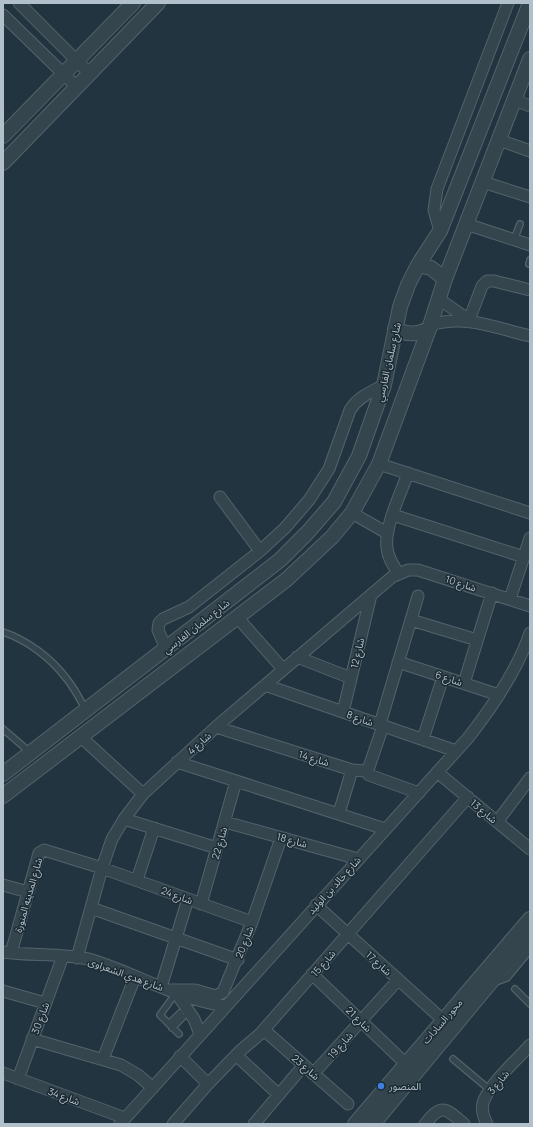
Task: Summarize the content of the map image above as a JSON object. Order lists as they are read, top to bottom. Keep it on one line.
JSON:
{"streets":{"street":["شارع سلمان الفارسي","شارع 10","شارع 12","شارع 6","شارع 8","شارع 4","شارع 14","شارع 13","شارع 18","شارع 22","شارع خالد بن الوليد","شارع المدينه المنورة","شارع 24","شارع 20","شارع 15","شارع 17","شارع هدي الشعراوى","شارع 30","شارع 21","محور السادات","شارع 19","شارع 23","شارع 3","شارع 34"]},"crossings":[["شارع 10","شارع 4"],["شارع 12","شارع 8"],["شارع 12","شارع 4"],["شارع 6","شارع خالد بن الوليد"],["شارع 8","شارع 4"],["شارع 8","شارع خالد بن الوليد"],["شارع 4","شارع 14"],["شارع 4","شارع المدينه المنورة"],["شارع 4","شارع 24"],["شارع 4","شارع هدي الشعراوى"],["شارع 13","شارع خالد بن الوليد"],["شارع 13","شارع 15"],["شارع 18","شارع 22"],["شارع 18","شارع خالد بن الوليد"],["شارع 18","شارع 20"],["شارع 22","شارع 24"],["شارع خالد بن الوليد","شارع 17"],["شارع خالد بن الوليد","شارع هدي الشعراوى"],["شارع خالد بن الوليد","شارع 34"],["شارع المدينه المنورة","شارع 24"],["شارع المدينه المنورة","شارع هدي الشعراوى"],["شارع 24","شارع 20"],["شارع 20","شارع هدي الشعراوى"],["شارع 15","شارع 17"],["شارع 15","شارع 21"],["شارع 15","شارع 23"],["شارع 17","محور السادات"],["شارع 17","شارع 19"],["شارع هدي الشعراوى","شارع 30"],["شارع 30","شارع 34"],["شارع 21","محور السادات"],["شارع 21","شارع 19"],["شارع 19","شارع 23"]],"places":["المنصور"]}
